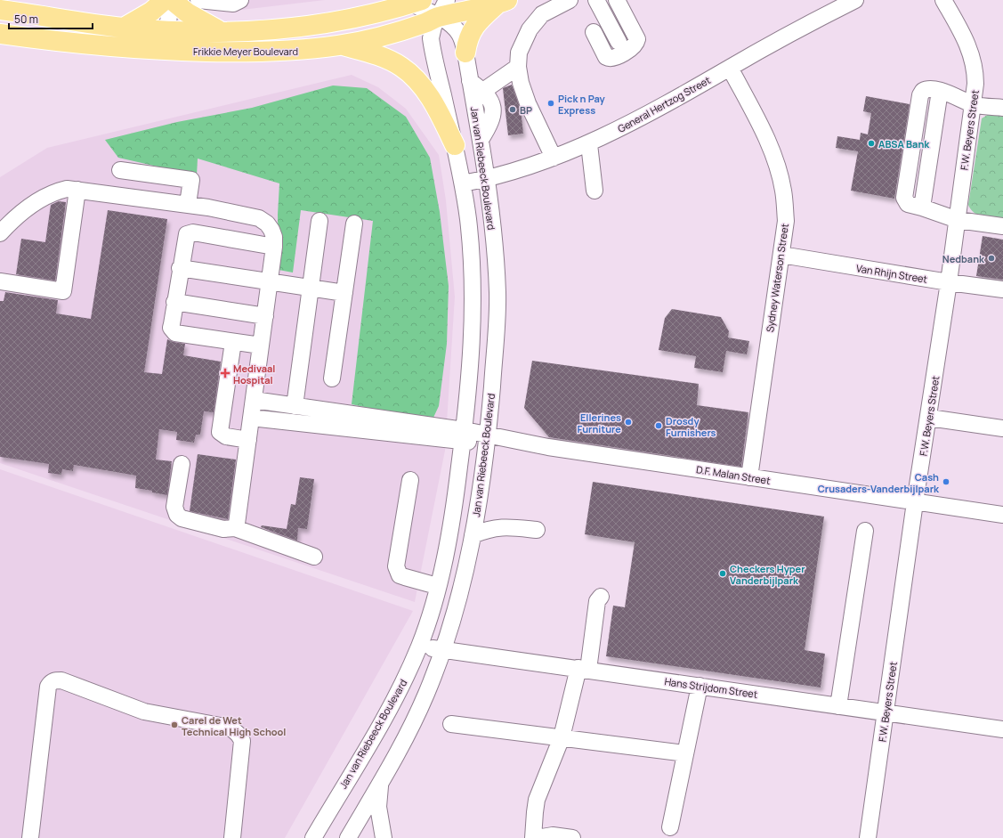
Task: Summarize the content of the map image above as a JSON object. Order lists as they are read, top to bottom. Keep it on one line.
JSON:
{"streets":{"main road":["Frikkie Meyer Boulevard"],"street":["General Hertzog Street","F.W. Beyers Street","Jan van Riebeeck Boulevard","Van Rhijn Street","Sydney Waterson Street","D.F. Malan Street","Hans Strijdom Street"]},"crossings":[["Frikkie Meyer Boulevard","Jan van Riebeeck Boulevard"],["General Hertzog Street","Jan van Riebeeck Boulevard"],["General Hertzog Street","Sydney Waterson Street"],["F.W. Beyers Street","Van Rhijn Street"],["F.W. Beyers Street","D.F. Malan Street"],["F.W. Beyers Street","Hans Strijdom Street"],["Jan van Riebeeck Boulevard","D.F. Malan Street"],["Jan van Riebeeck Boulevard","Hans Strijdom Street"],["Van Rhijn Street","Sydney Waterson Street"],["Sydney Waterson Street","D.F. Malan Street"]],"places":{"other":["Pick n Pay Express","BP","ABSA Bank","Nedbank","Ellerines Furniture","Drosdy Furnishers","Cash Crusaders-Vanderbijlpark","Checkers Hyper Vanderbijlpark","Carel de Wet Technical High School"],"health":["Medivaal Hospital"]},"scale_bar":"50 m"}
